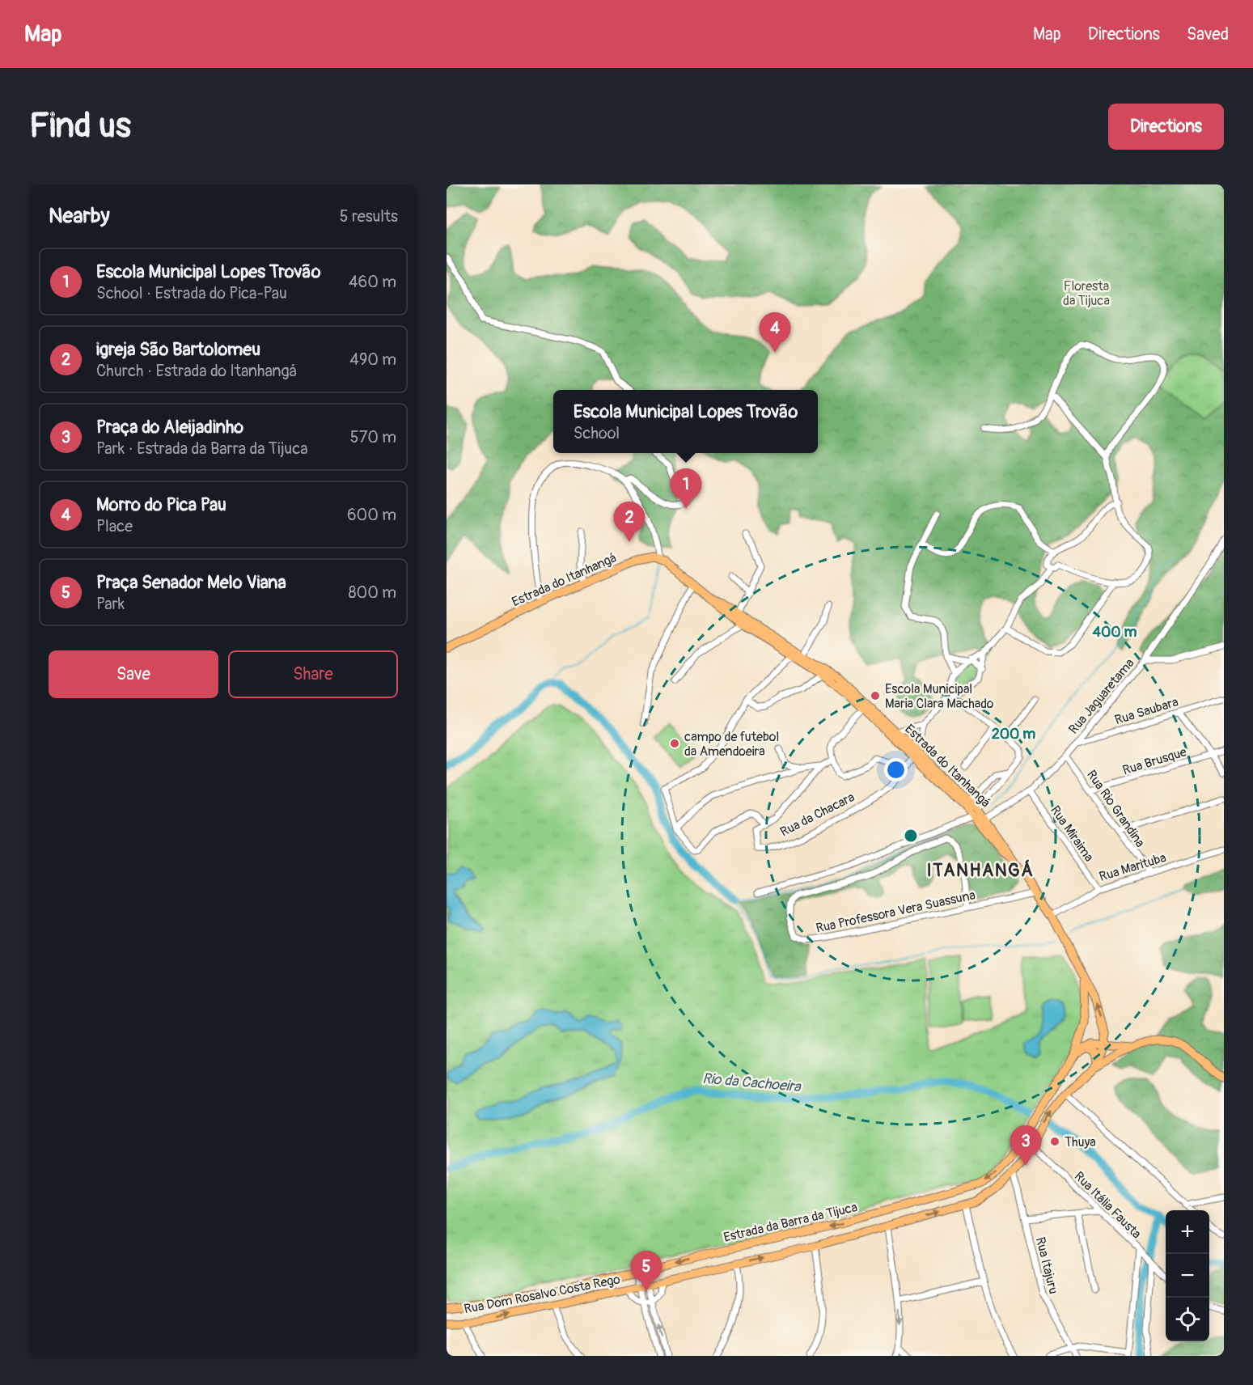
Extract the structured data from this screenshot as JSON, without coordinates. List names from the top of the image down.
{
  "streets": {
    "main road": ["Estrada do Itanhangá", "Estrada da Barra da Tijuca", "Rua Dom Rosalvo Costa Rego"],
    "street": [
      "Rua Jaguaretama",
      "Rua Saubara",
      "Rua Brusque",
      "Rua Rio Grandina",
      "Rua da Chacara",
      "Rua Miraima",
      "Rua Marituba",
      "Rua Professora Vera Suassuna",
      "Rua Itália Fausta",
      "Rua Itajuru"
    ]
  },
  "crossings": [
    ["Estrada do Itanhangá", "Rua Jaguaretama"],
    ["Estrada do Itanhangá", "Rua da Chacara"],
    ["Estrada do Itanhangá", "Rua Marituba"],
    ["Estrada do Itanhangá", "Rua Professora Vera Suassuna"],
    ["Estrada do Itanhangá", "Estrada da Barra da Tijuca"],
    ["Rua Jaguaretama", "Rua Saubara"],
    ["Rua Jaguaretama", "Rua Rio Grandina"],
    ["Rua Jaguaretama", "Rua Miraima"],
    ["Rua Brusque", "Rua Rio Grandina"],
    ["Rua Rio Grandina", "Rua Marituba"],
    ["Rua Miraima", "Rua Marituba"]
  ],
  "one_way": ["Rua Dom Rosalvo Costa Rego"],
  "districts": ["ITANHANGÁ"],
  "water": ["Rio da Cachoeira"],
  "parks": ["Floresta da Tijuca"],
  "places": ["Escola Municipal Maria Clara Machado", "campo de futebol da Amendoeira", "Thuya"],
  "page": {
    "header": "Map",
    "nav": ["Map", "Directions", "Saved"],
    "buttons": [
      "Directions",
      ["Save", "Share"]
    ],
    "title": "Find us",
    "heading": ["Nearby", "5 results"],
    "list": [
      {
        "mark": "1",
        "name": "Escola Municipal Lopes Trovão",
        "note": "School · Estrada do Pica-Pau",
        "value": "460 m"
      },
      {
        "mark": "2",
        "name": "igreja São Bartolomeu",
        "note": "Church · Estrada do Itanhangá",
        "value": "490 m"
      },
      {
        "mark": "3",
        "name": "Praça do Aleijadinho",
        "note": "Park · Estrada da Barra da Tijuca",
        "value": "570 m"
      },
      {
        "mark": "4",
        "name": "Morro do Pica Pau",
        "note": "Place",
        "value": "600 m"
      },
      {
        "mark": "5",
        "name": "Praça Senador Melo Viana",
        "note": "Park",
        "value": "800 m"
      }
    ],
    "pins": [
      "4",
      "1",
      "2",
      "3",
      "5"
    ],
    "popup": ["Escola Municipal Lopes Trovão", "School"],
    "map_buttons": ["+", "−"]
  },
  "rings": ["400 m", "200 m"]
}
